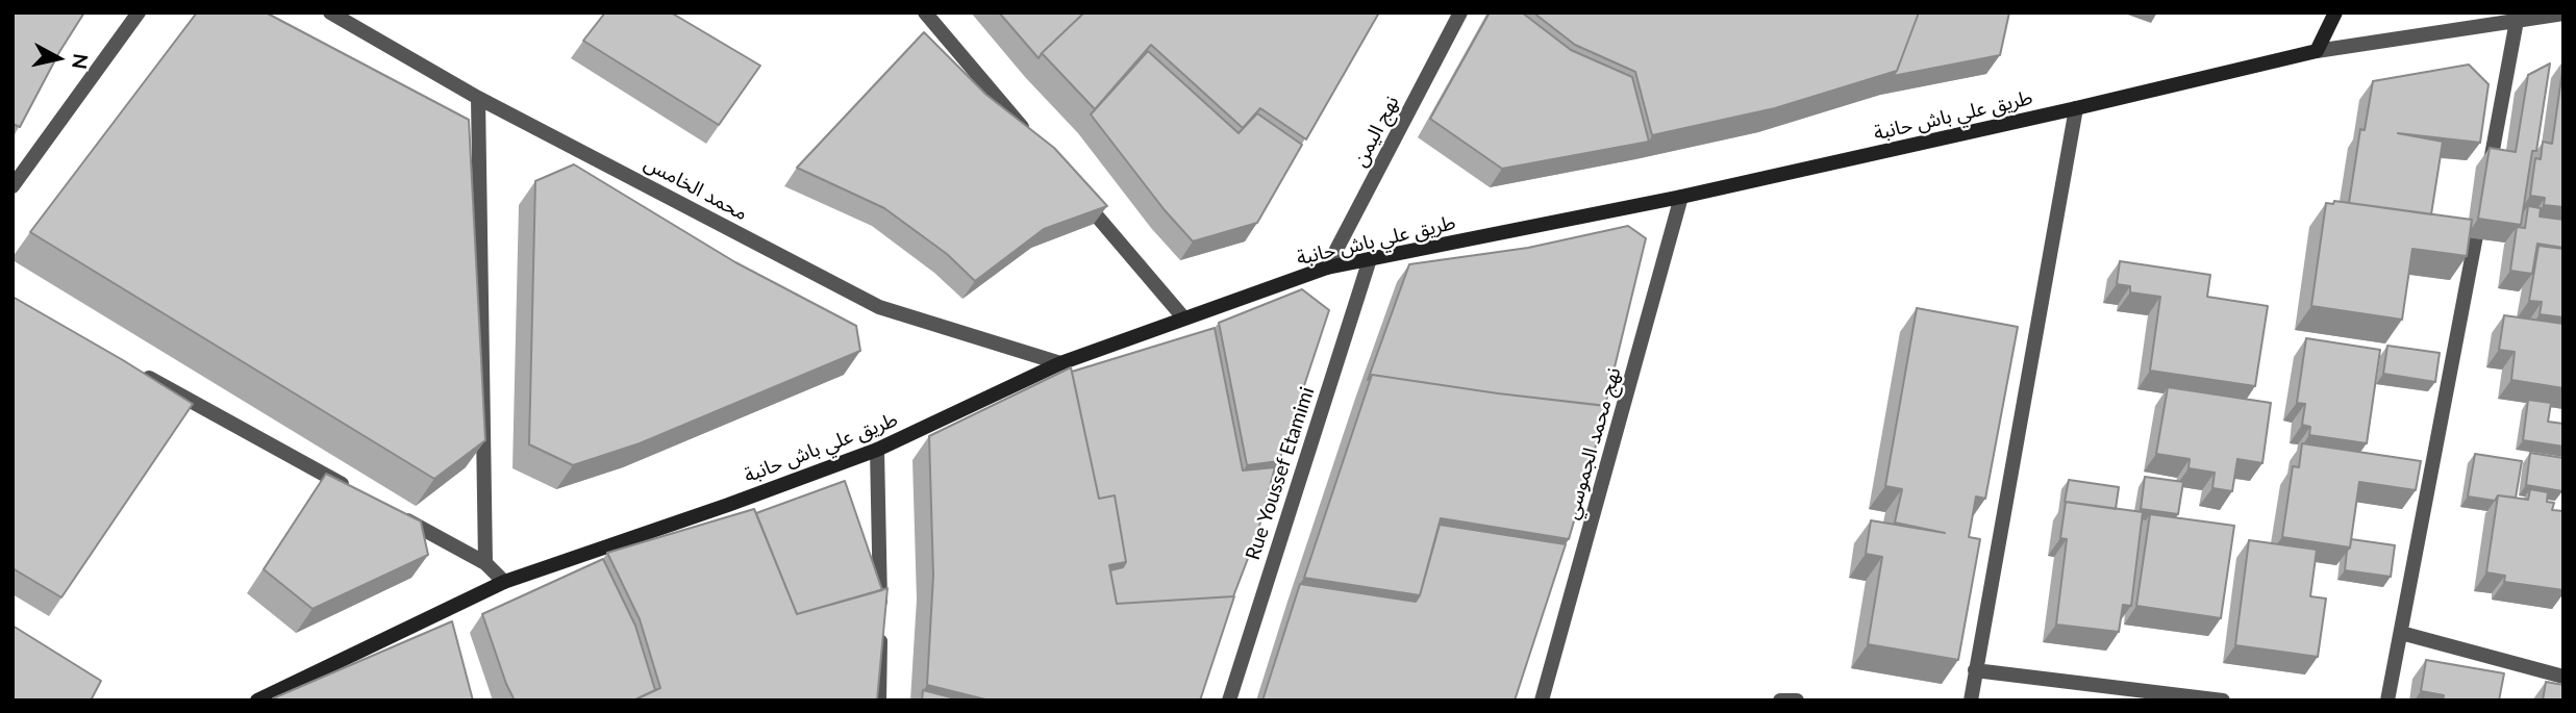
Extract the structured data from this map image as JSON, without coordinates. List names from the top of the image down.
{
  "streets": {
    "street": [
      "طريق علي باش حانبة",
      "نهج اليمن",
      "محمد الخامس",
      "نهج محمد الجموسي",
      "Rue Youssef Etamimi"
    ]
  },
  "crossings": [
    ["طريق علي باش حانبة", "نهج اليمن"],
    ["طريق علي باش حانبة", "محمد الخامس"],
    ["طريق علي باش حانبة", "نهج محمد الجموسي"],
    ["طريق علي باش حانبة", "Rue Youssef Etamimi"]
  ],
  "north": "right"
}
